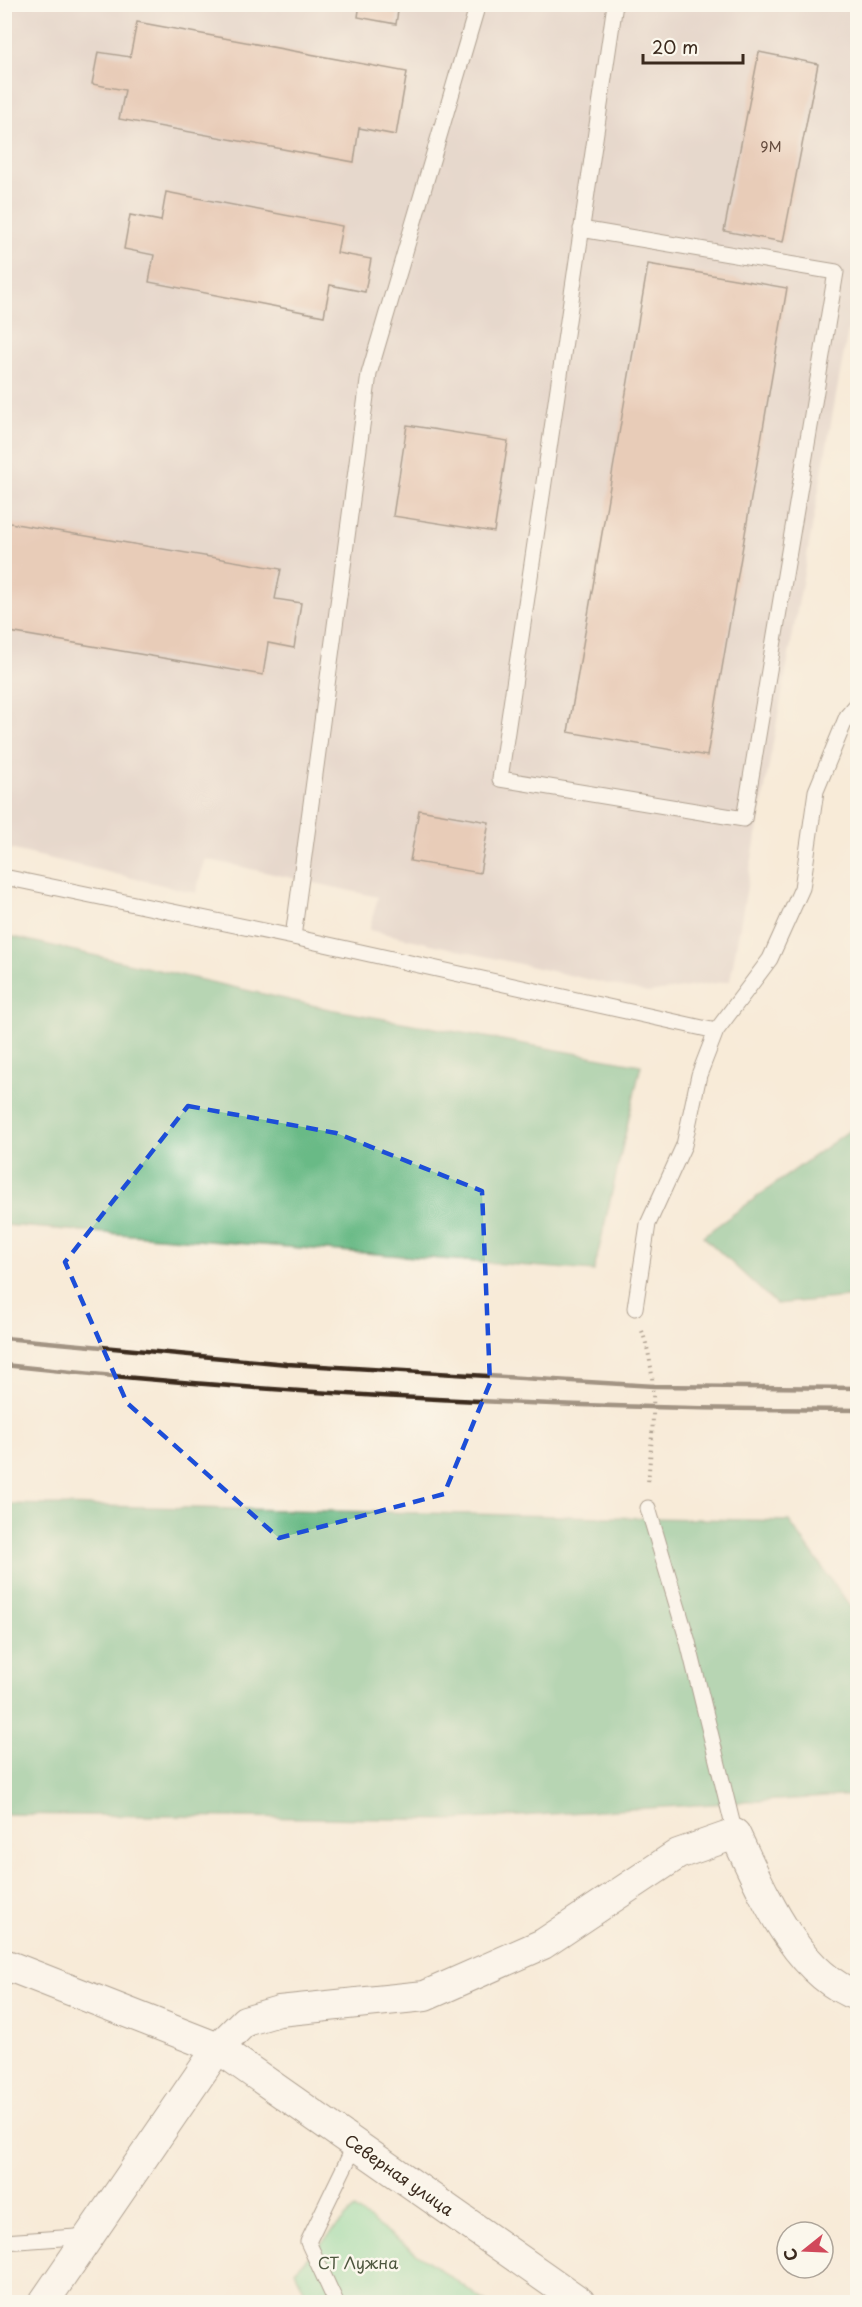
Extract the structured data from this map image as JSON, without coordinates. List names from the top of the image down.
{
  "streets": {
    "street": ["Северная улица"]
  },
  "parks": ["СТ Лужна"],
  "house_numbers": ["9М"],
  "scale_bar": "20 m",
  "north": "left"
}
